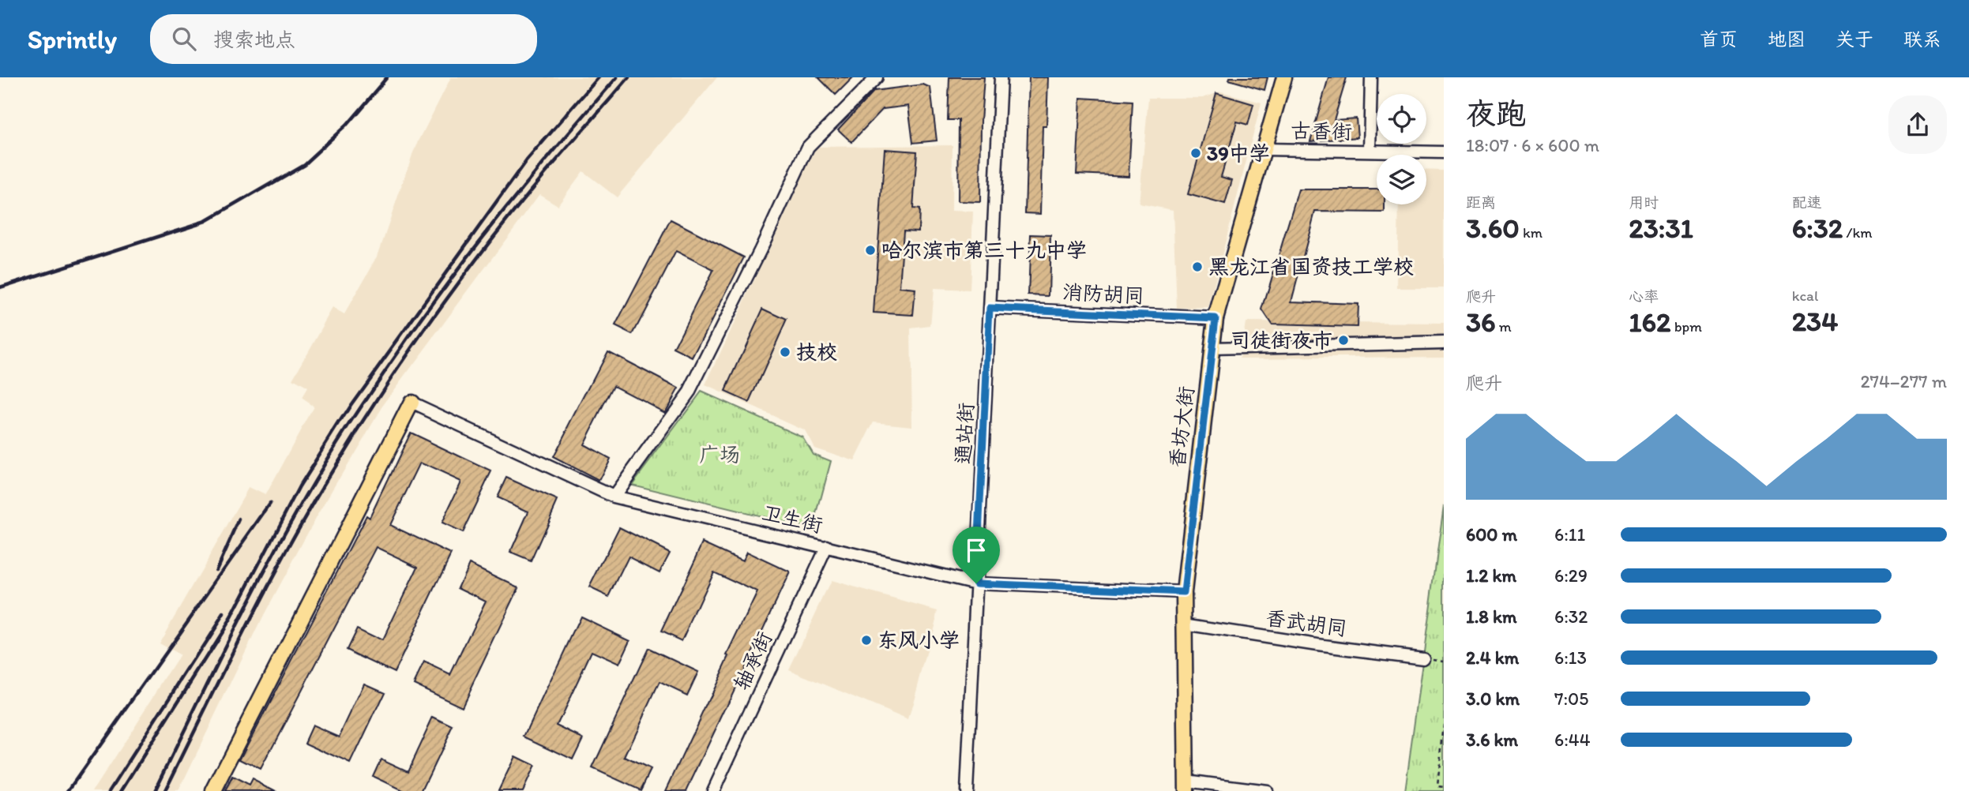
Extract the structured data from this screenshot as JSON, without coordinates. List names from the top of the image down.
{
  "streets": {
    "main road": ["香坊大街"],
    "street": [
      "古香街",
      "消防胡同",
      "通站街",
      "卫生街",
      "香武胡同",
      "轴承街"
    ]
  },
  "crossings": [
    ["古香街", "香坊大街"],
    ["消防胡同", "香坊大街"],
    ["消防胡同", "通站街"],
    ["香坊大街", "卫生街"],
    ["香坊大街", "香武胡同"],
    ["通站街", "卫生街"],
    ["卫生街", "轴承街"]
  ],
  "parks": ["广场"],
  "places": [
    "39中学",
    "哈尔滨市第三十九中学",
    "黑龙江省国资技工学校",
    "司徒街夜市",
    "技校",
    "东风小学"
  ],
  "page": {
    "header": "Sprintly",
    "search": "搜索地点",
    "nav": [
      "首页",
      "地图",
      "关于",
      "联系"
    ],
    "heading": ["夜跑", "18:07 · 6 × 600 m"],
    "stats": [
      ["距离", "3.60 km"],
      ["用时", "23:31"],
      ["配速", "6:32 /km"],
      ["爬升", "36 m"],
      ["心率", "162 bpm"],
      ["kcal", "234"]
    ],
    "chart": ["爬升", "274–277 m"],
    "list": [
      {
        "name": "600 m",
        "note": "6:11"
      },
      {
        "name": "1.2 km",
        "note": "6:29"
      },
      {
        "name": "1.8 km",
        "note": "6:32"
      },
      {
        "name": "2.4 km",
        "note": "6:13"
      },
      {
        "name": "3.0 km",
        "note": "7:05"
      },
      {
        "name": "3.6 km",
        "note": "6:44"
      }
    ]
  }
}
